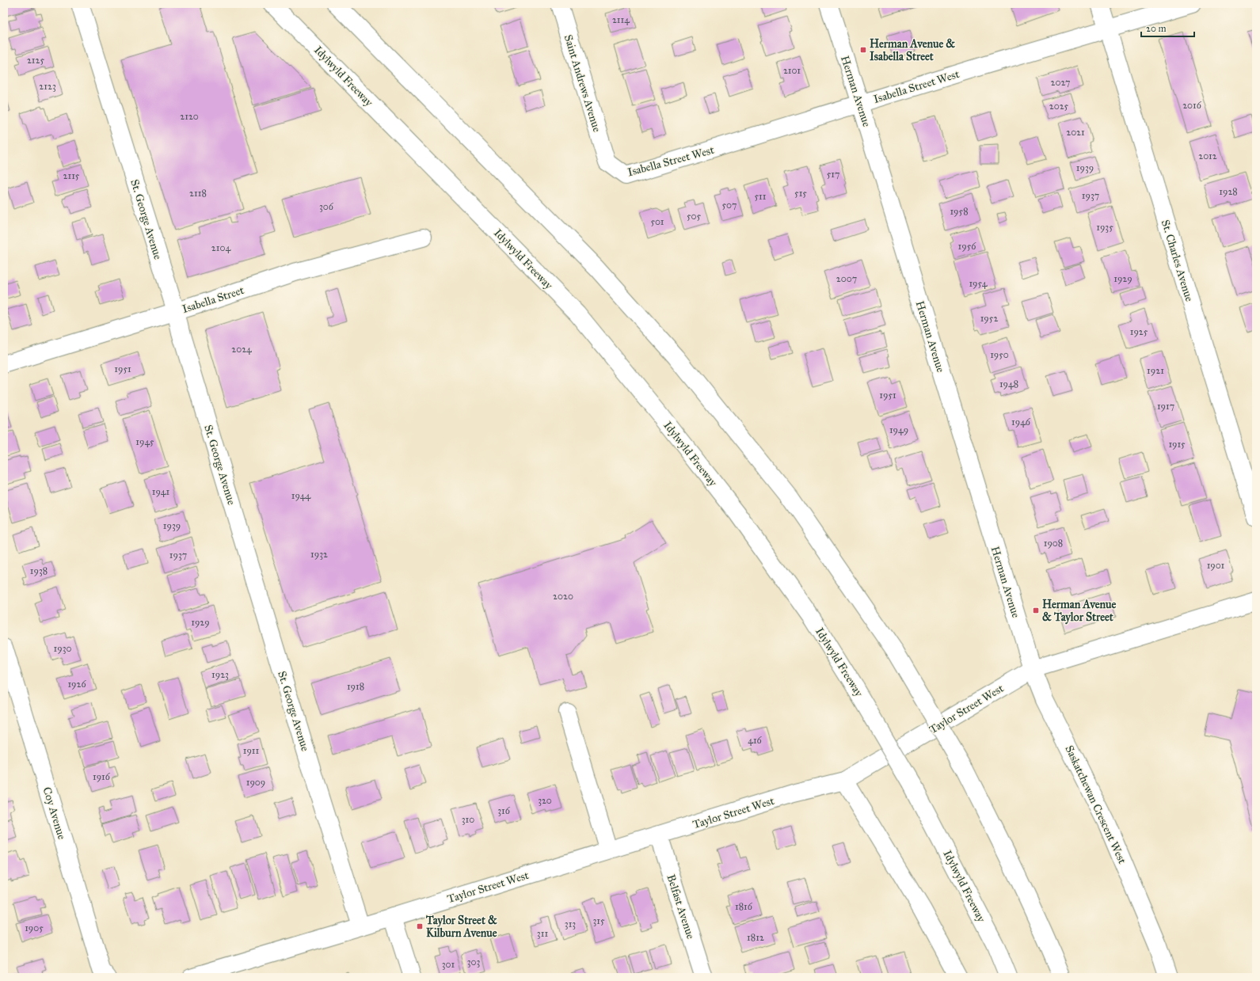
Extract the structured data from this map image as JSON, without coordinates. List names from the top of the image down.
{
  "streets": {
    "main road": [
      "Idylwyld Freeway",
      "Saint Andrews Avenue",
      "Isabella Street West",
      "Herman Avenue",
      "St. George Avenue",
      "St. Charles Avenue",
      "Isabella Street",
      "Taylor Street West",
      "Saskatchewan Crescent West",
      "Coy Avenue",
      "Belfast Avenue"
    ]
  },
  "crossings": [
    ["Saint Andrews Avenue", "Isabella Street West"],
    ["Isabella Street West", "Herman Avenue"],
    ["Isabella Street West", "St. Charles Avenue"],
    ["Herman Avenue", "Taylor Street West"],
    ["Herman Avenue", "Saskatchewan Crescent West"],
    ["St. George Avenue", "Isabella Street"],
    ["St. George Avenue", "Taylor Street West"],
    ["Taylor Street West", "Saskatchewan Crescent West"],
    ["Taylor Street West", "Belfast Avenue"]
  ],
  "places": {
    "transit": ["Herman Avenue & Isabella Street", "Herman Avenue & Taylor Street", "Taylor Street & Kilburn Avenue"]
  },
  "house_numbers": [
    "2114",
    "2125",
    "2101",
    "2027",
    "2123",
    "2016",
    "2025",
    "2120",
    "2021",
    "2012",
    "1939",
    "517",
    "2115",
    "1928",
    "2118",
    "515",
    "1937",
    "511",
    "507",
    "306",
    "1958",
    "505",
    "501",
    "1935",
    "1956",
    "2104",
    "2007",
    "1929",
    "1954",
    "1952",
    "1925",
    "2024",
    "1950",
    "1951",
    "1921",
    "1948",
    "1951",
    "1917",
    "1946",
    "1949",
    "1945",
    "1915",
    "1941",
    "1944",
    "1939",
    "1908",
    "1932",
    "1937",
    "1901",
    "1938",
    "2020",
    "1929",
    "1930",
    "1923",
    "1926",
    "1918",
    "416",
    "1911",
    "1916",
    "1909",
    "320",
    "316",
    "310",
    "1816",
    "315",
    "313",
    "1905",
    "311",
    "1812",
    "303",
    "301"
  ],
  "scale_bar": "20 m"
}
